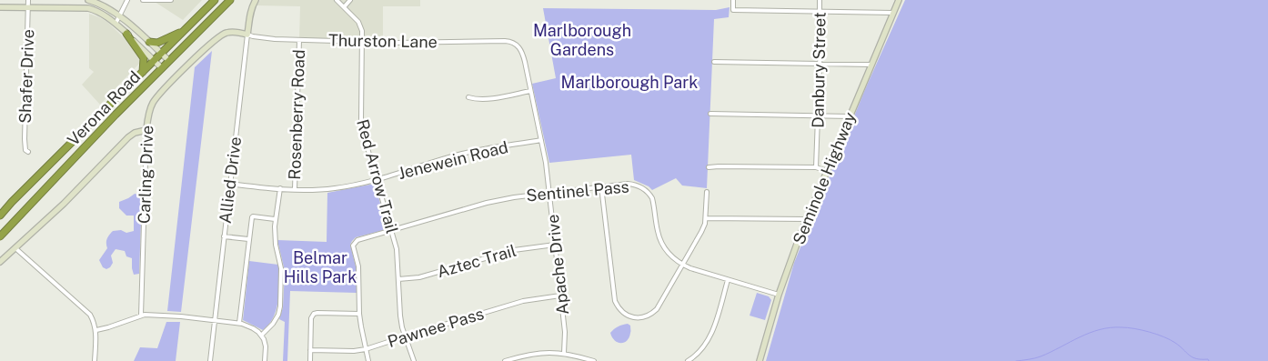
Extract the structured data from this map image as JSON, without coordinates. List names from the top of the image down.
{
  "streets": {
    "highway": ["Verona Road"],
    "street": [
      "Thurston Lane",
      "Danbury Street",
      "Shafer Drive",
      "Rosenberry Road",
      "Jenewein Road",
      "Carling Drive",
      "Red Arrow Trail",
      "Seminole Highway",
      "Allied Drive",
      "Sentinel Pass",
      "Aztec Trail",
      "Apache Drive",
      "Pawnee Pass"
    ]
  },
  "crossings": [
    ["Thurston Lane", "Rosenberry Road"],
    ["Thurston Lane", "Carling Drive"],
    ["Thurston Lane", "Red Arrow Trail"],
    ["Thurston Lane", "Allied Drive"],
    ["Thurston Lane", "Apache Drive"],
    ["Rosenberry Road", "Jenewein Road"],
    ["Jenewein Road", "Red Arrow Trail"],
    ["Jenewein Road", "Allied Drive"],
    ["Jenewein Road", "Apache Drive"],
    ["Carling Drive", "Allied Drive"],
    ["Red Arrow Trail", "Sentinel Pass"],
    ["Red Arrow Trail", "Aztec Trail"],
    ["Red Arrow Trail", "Pawnee Pass"],
    ["Seminole Highway", "Sentinel Pass"],
    ["Sentinel Pass", "Apache Drive"],
    ["Aztec Trail", "Apache Drive"],
    ["Apache Drive", "Pawnee Pass"]
  ],
  "parks": ["Marlborough Gardens", "Marlborough Park", "Belmar Hills Park"]
}
